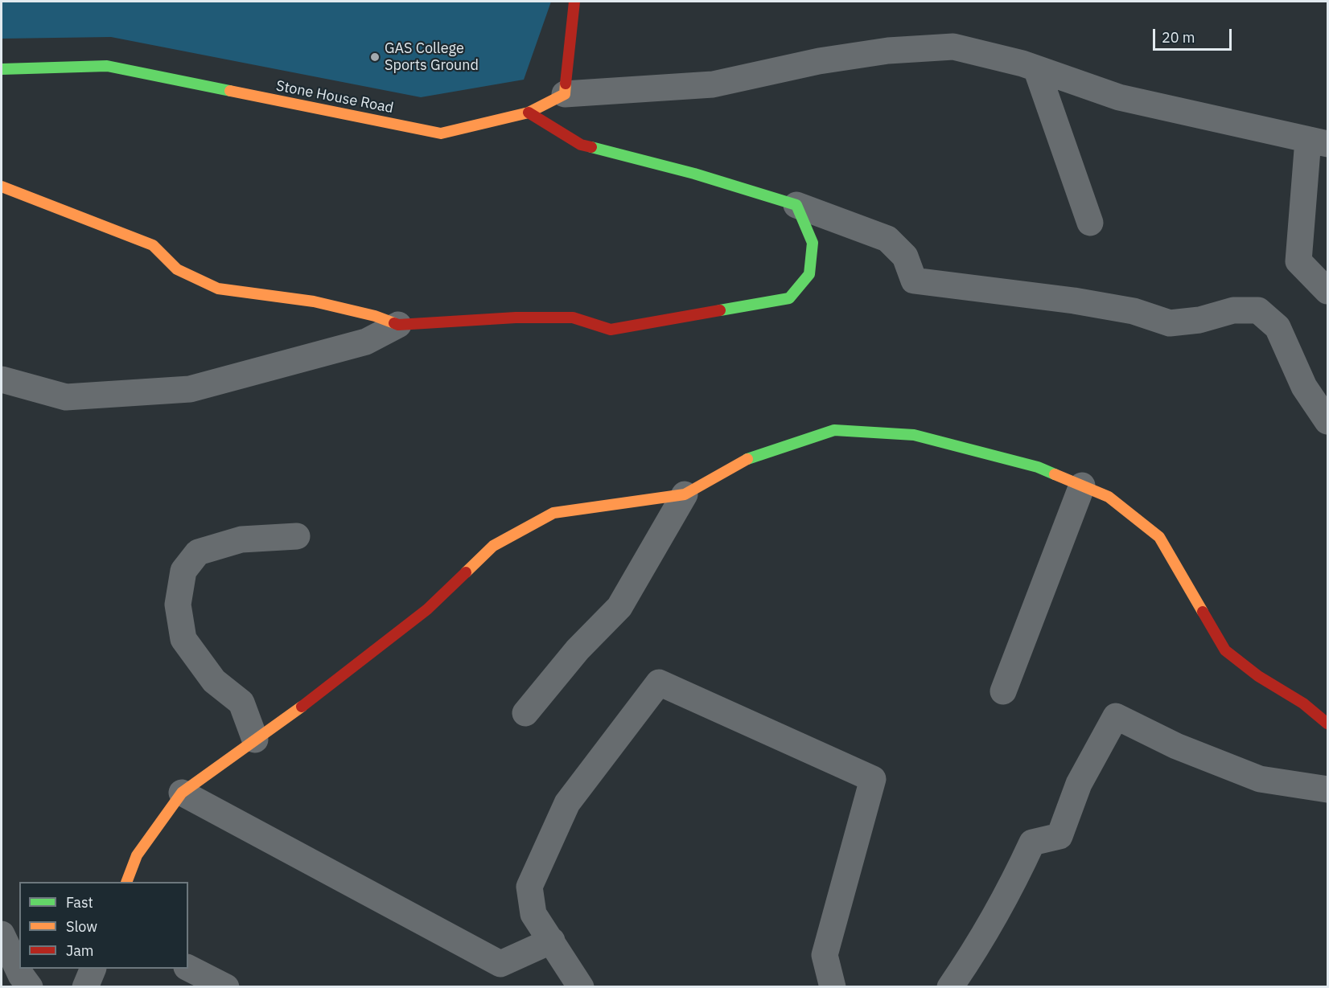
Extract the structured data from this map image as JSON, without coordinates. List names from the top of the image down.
{
  "streets": {
    "street": ["Stone House Road"]
  },
  "places": ["GAS College Sports Ground"],
  "legend": ["Fast", "Slow", "Jam"],
  "scale_bar": "20 m"
}
